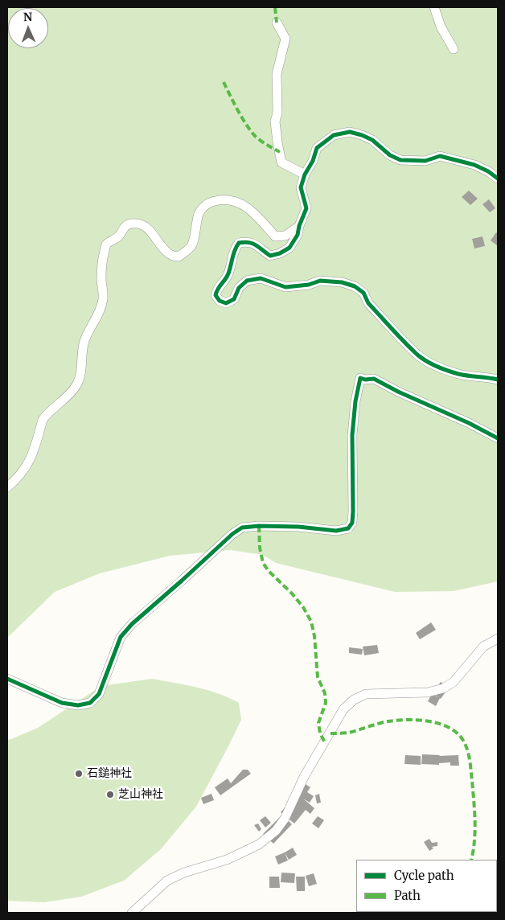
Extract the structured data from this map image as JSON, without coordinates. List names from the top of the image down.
{
  "places": ["石鎚神社", "芝山神社"],
  "legend": ["Cycle path", "Path"],
  "north": "top"
}
